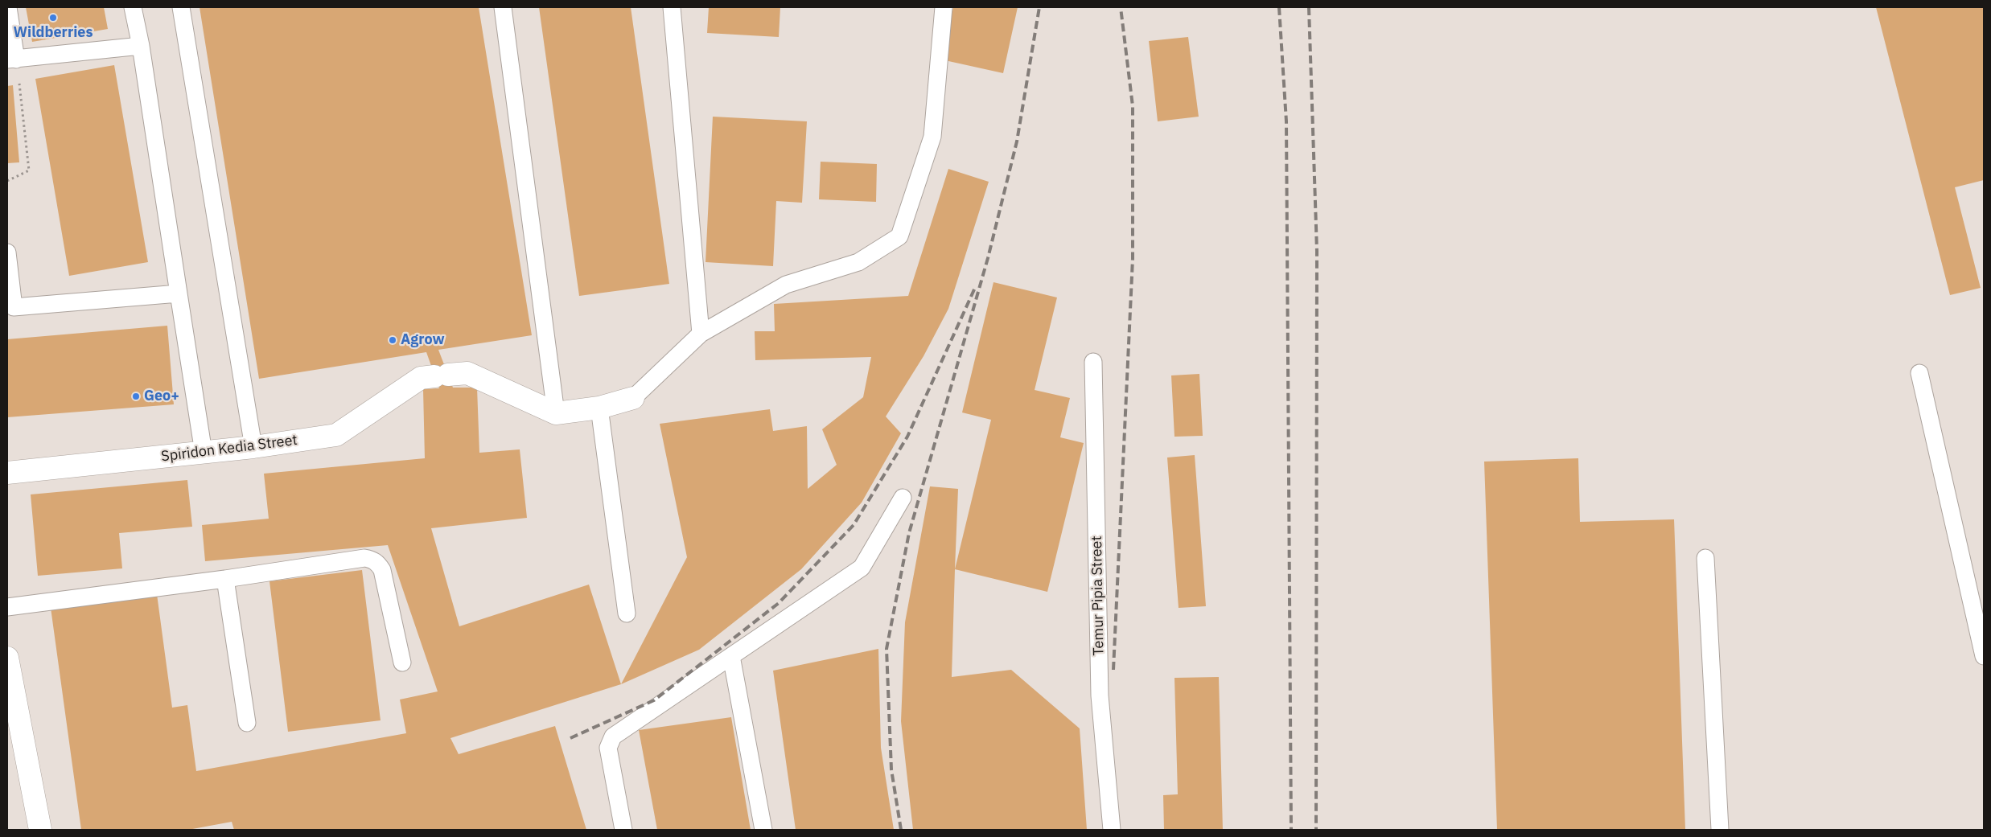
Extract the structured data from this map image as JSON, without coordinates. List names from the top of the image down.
{
  "streets": {
    "street": ["Spiridon Kedia Street"],
    "lane": ["Temur Pipia Street"]
  },
  "places": ["Wildberries", "Agrow", "Geo+"]
}
